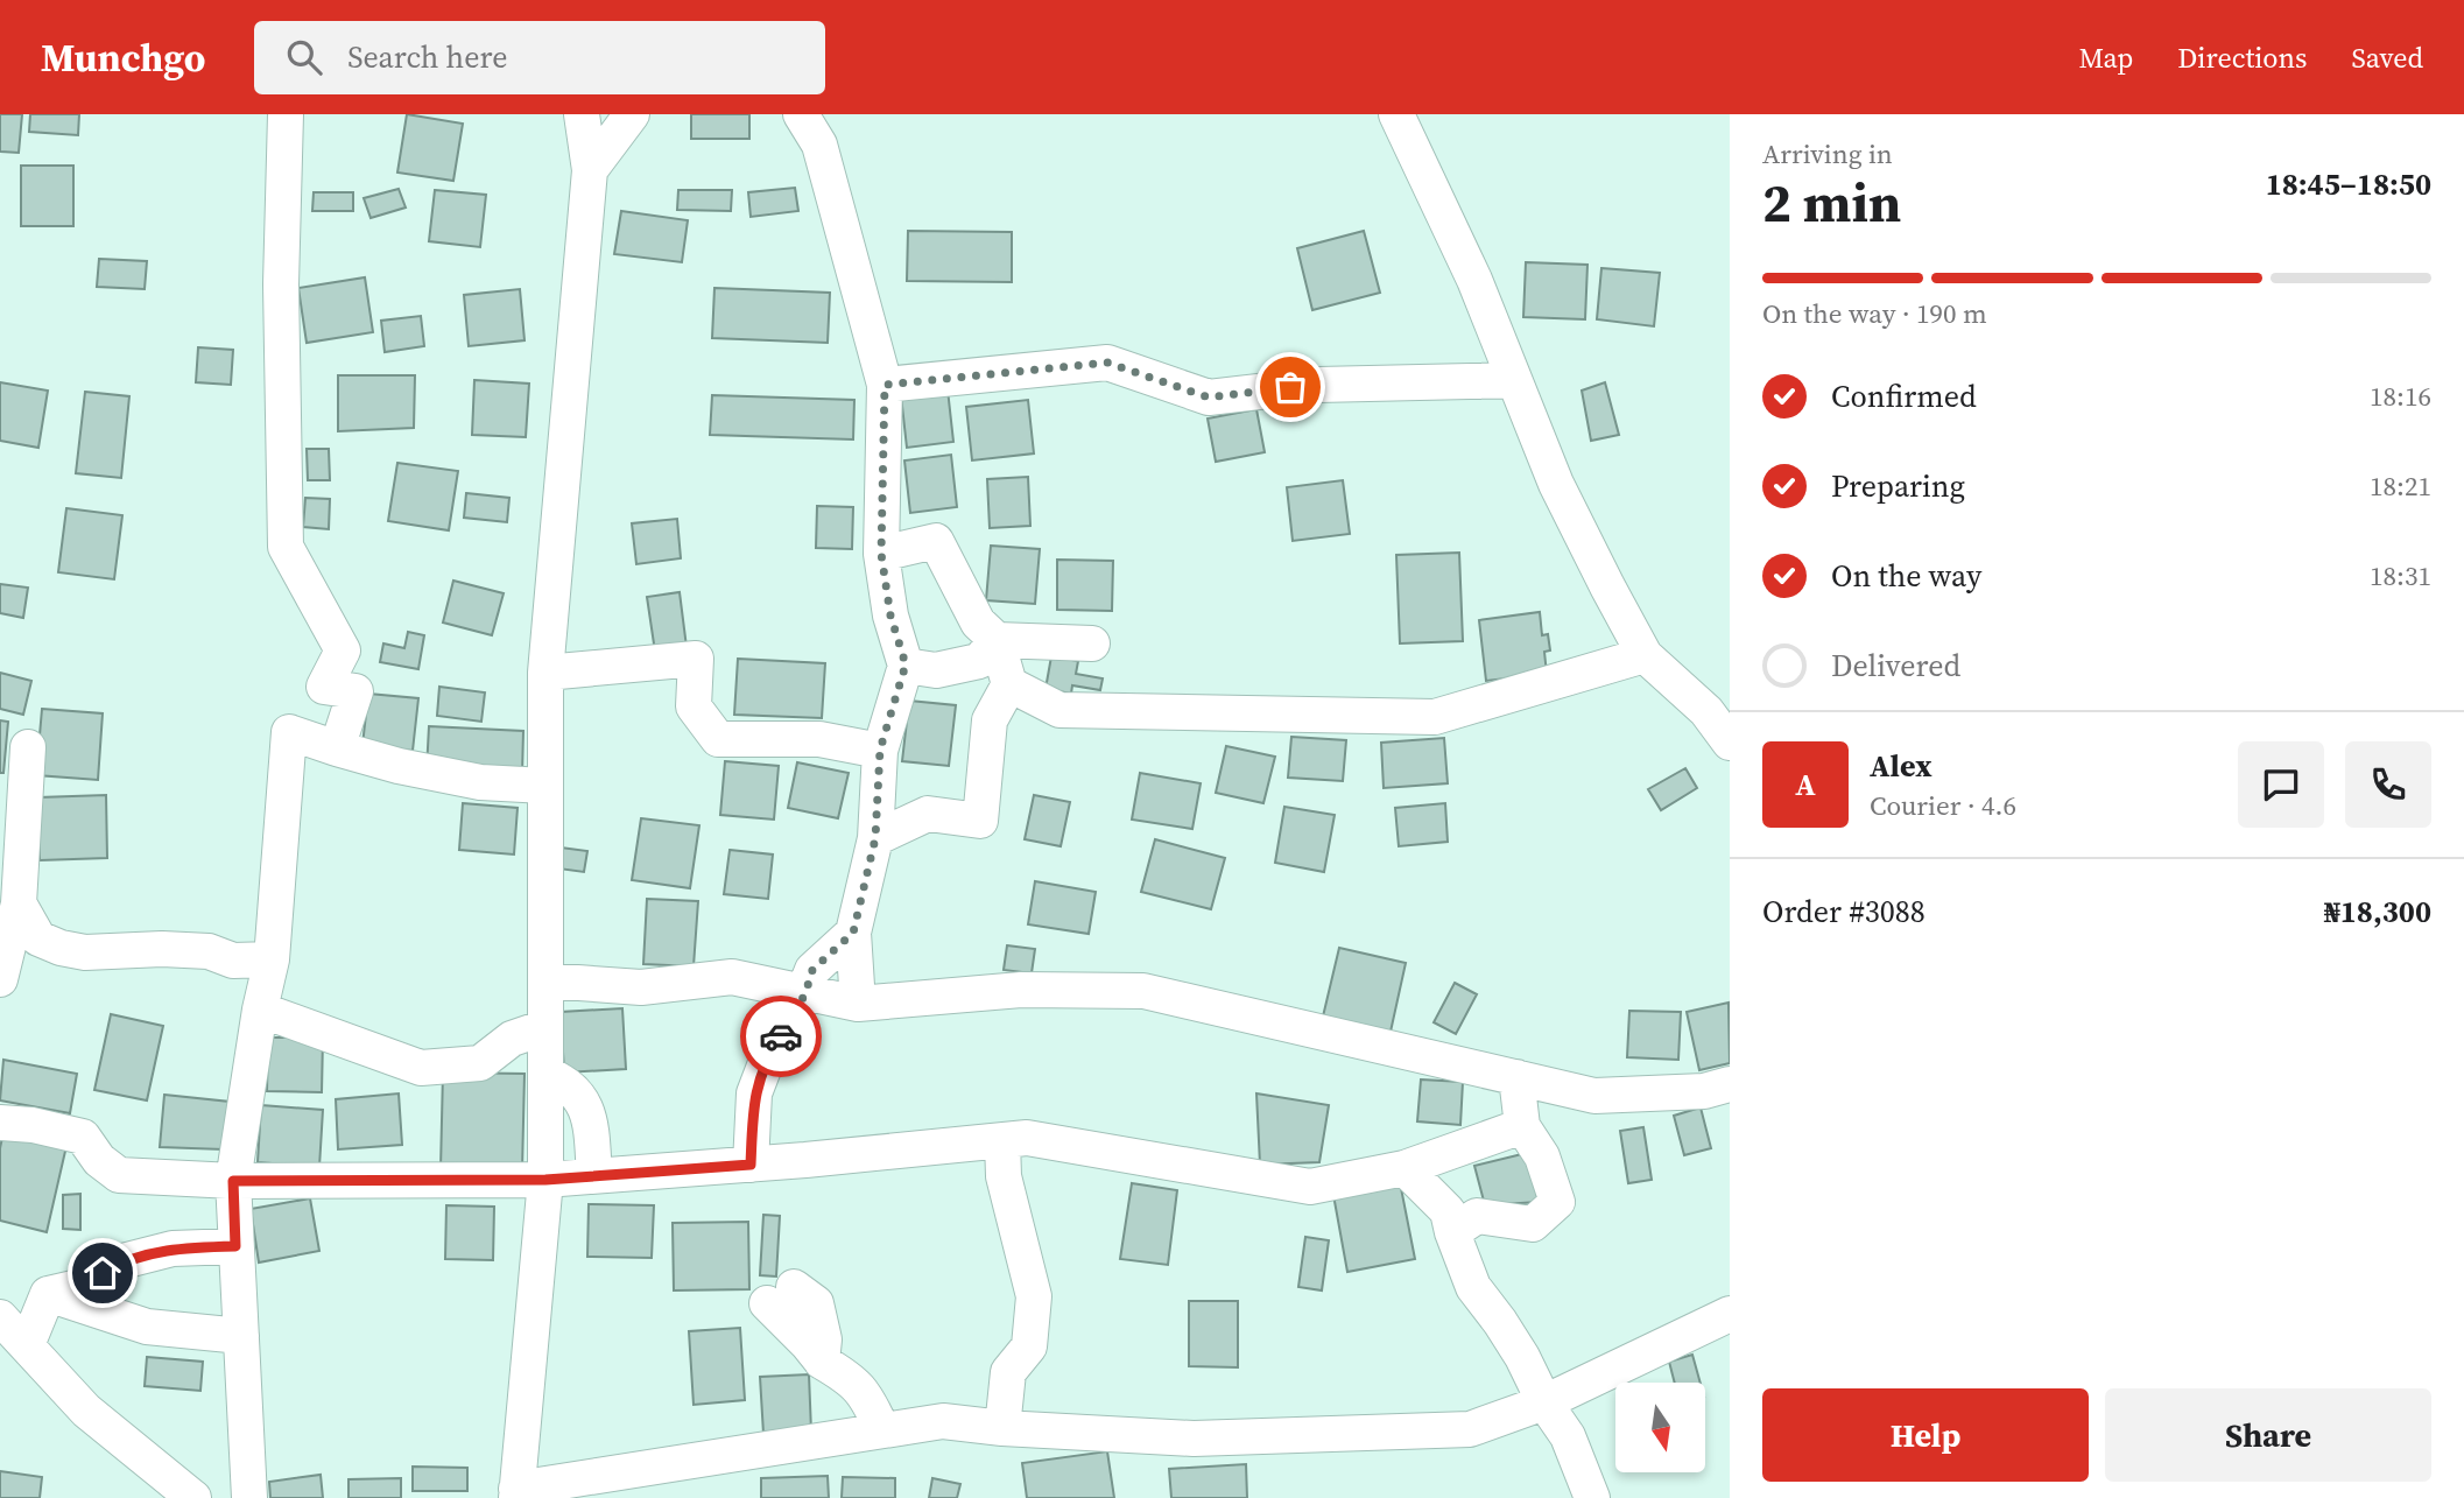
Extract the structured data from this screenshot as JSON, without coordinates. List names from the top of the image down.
{
  "north": "bottom",
  "page": {
    "header": "Munchgo",
    "search": "Search here",
    "nav": ["Map", "Directions", "Saved"],
    "heading": ["2 min", "Arriving in", "18:45–18:50"],
    "panel": [
      "Alex",
      "Courier · 4.6",
      "Order #3088",
      "₦18,300"
    ],
    "bar": "On the way · 190 m",
    "list": [
      ["Confirmed", "18:16"],
      ["Preparing", "18:21"],
      ["On the way", "18:31"],
      "Delivered"
    ],
    "round": "A",
    "buttons": ["Help", "Share"]
  }
}
